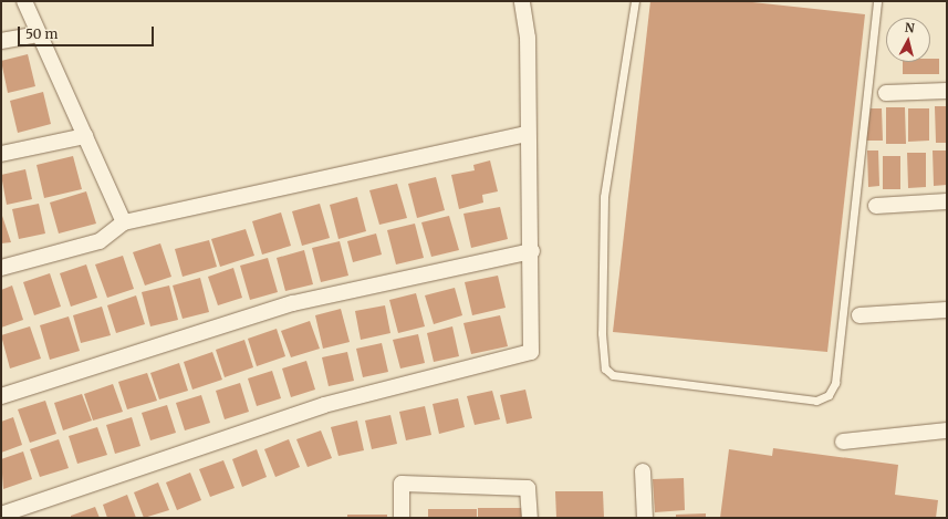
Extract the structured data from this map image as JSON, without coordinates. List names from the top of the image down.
{
  "scale_bar": "50 m",
  "north": "top"
}
